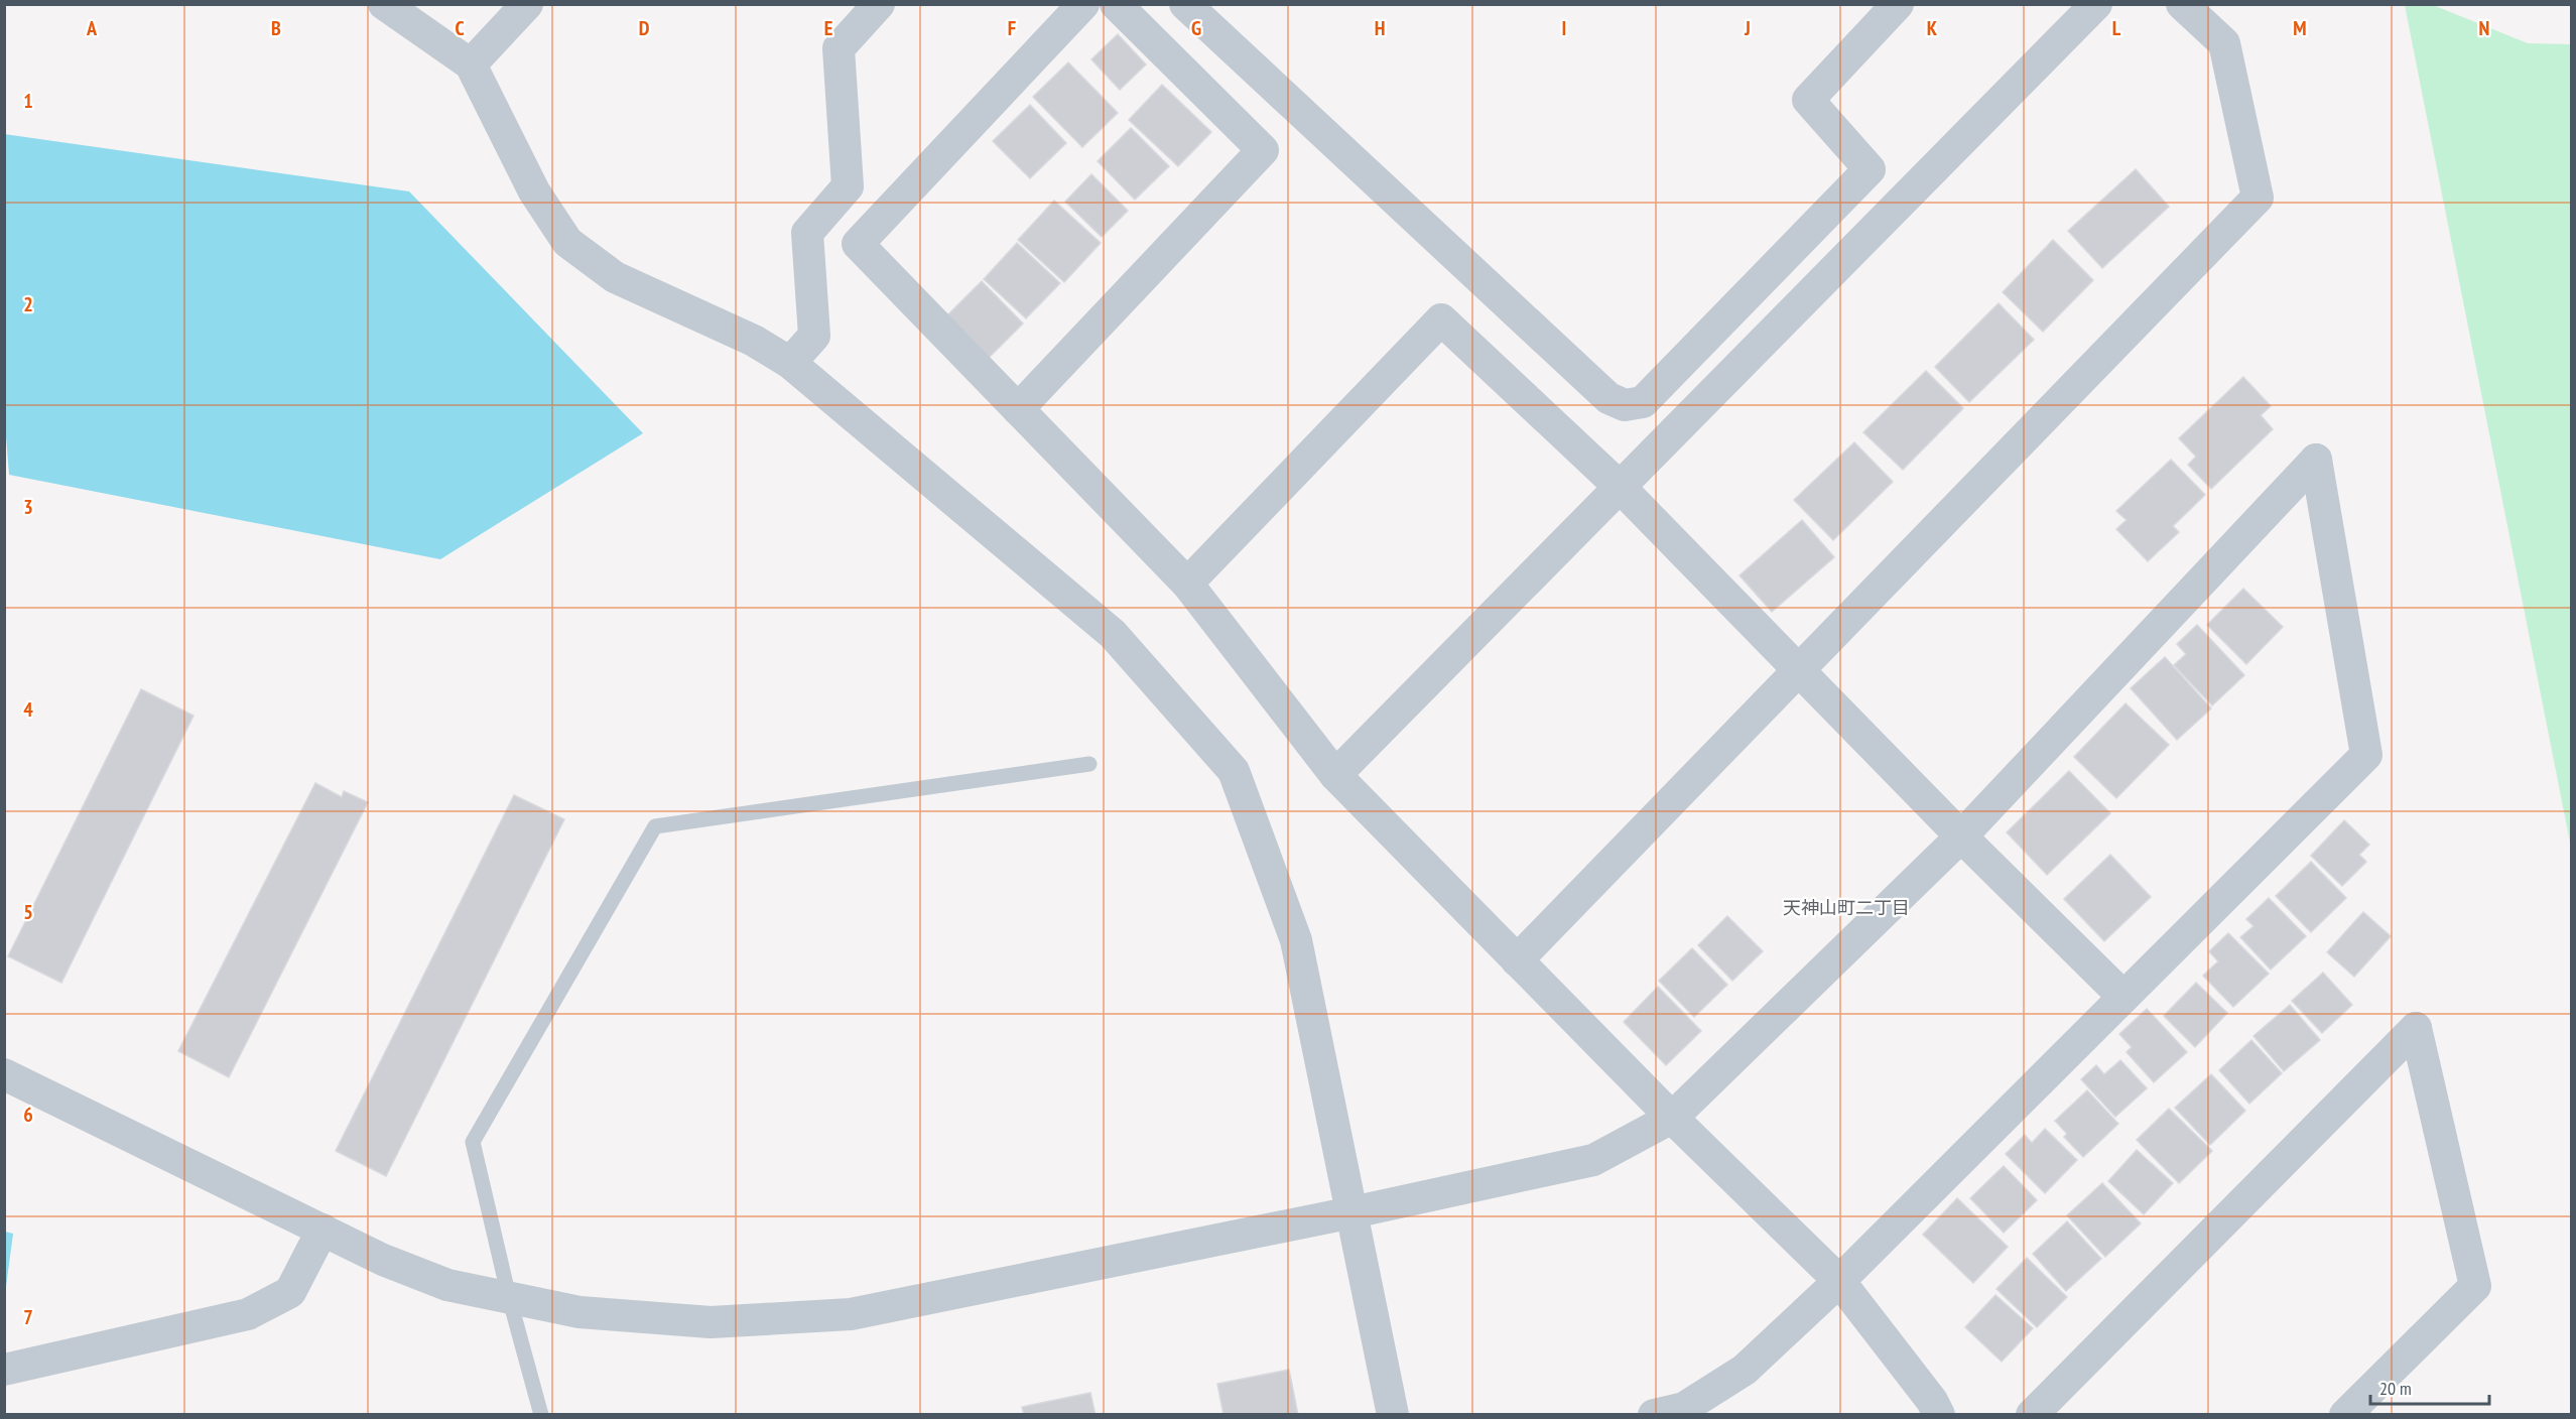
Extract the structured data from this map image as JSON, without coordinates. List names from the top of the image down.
{
  "districts": ["天神山町二丁目"],
  "scale_bar": "20 m",
  "grid": {
    "columns": [
      "A",
      "B",
      "C",
      "D",
      "E",
      "F",
      "G",
      "H",
      "I",
      "J",
      "K",
      "L",
      "M",
      "N"
    ],
    "rows": [
      "1",
      "2",
      "3",
      "4",
      "5",
      "6",
      "7"
    ]
  }
}
